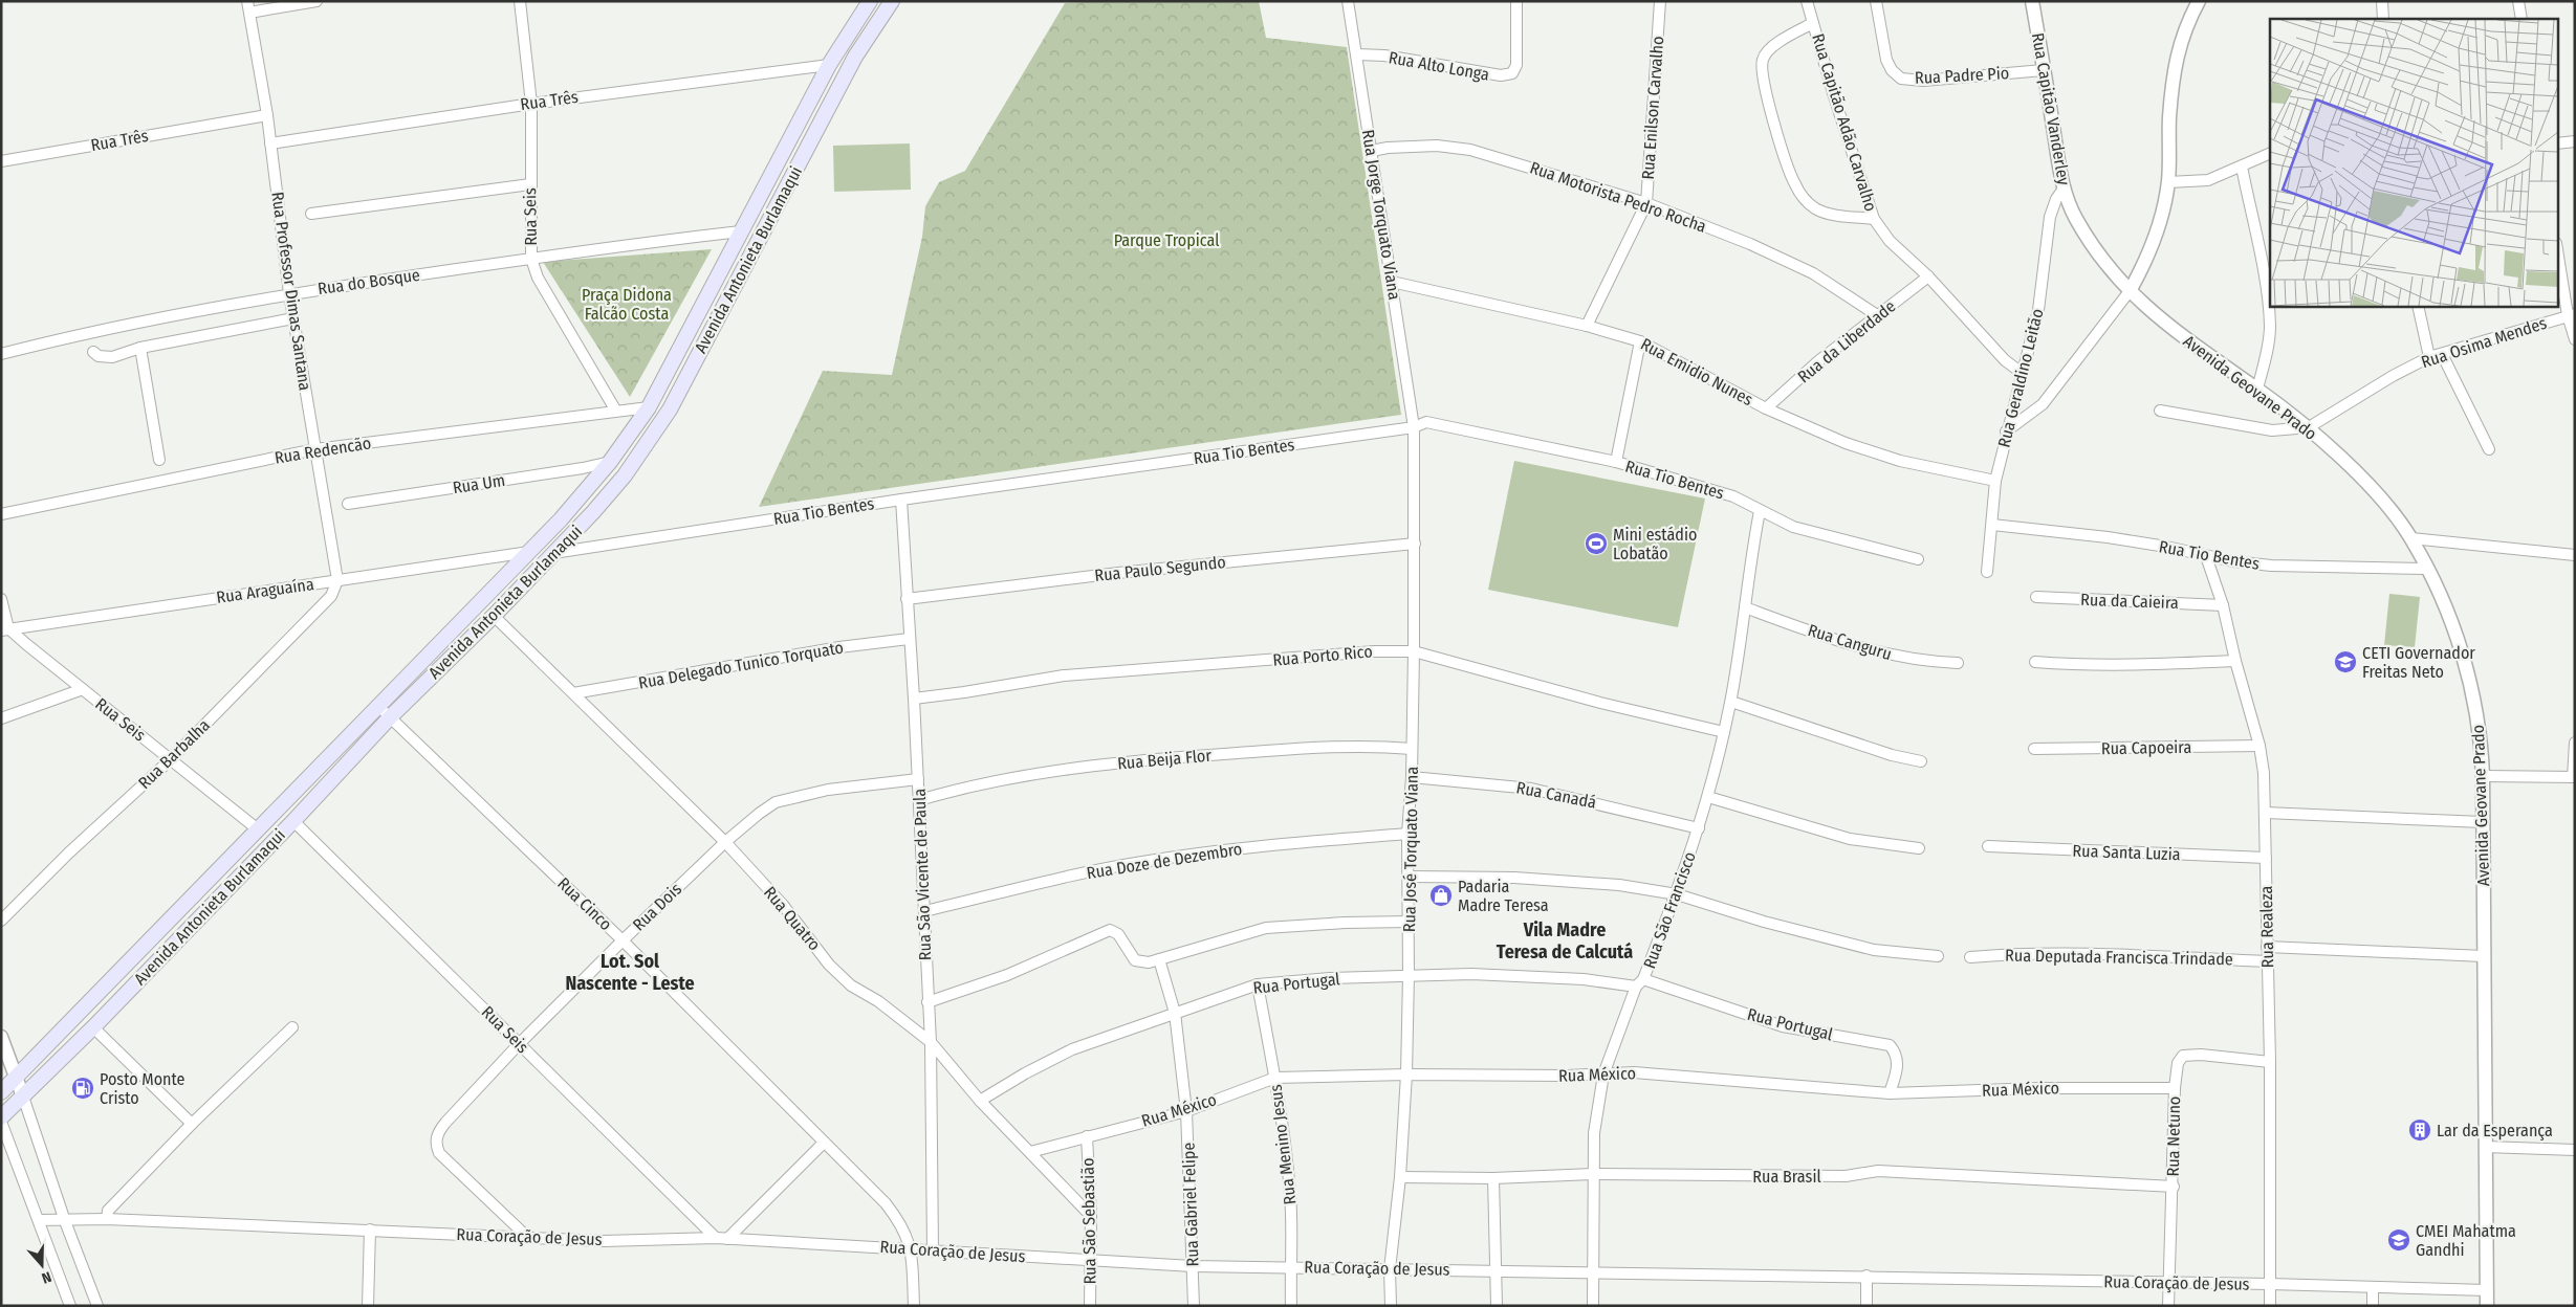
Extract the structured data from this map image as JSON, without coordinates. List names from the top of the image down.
{
  "streets": {
    "main road": ["Avenida Antonieta Burlamaqui"],
    "street": [
      "Rua Alto Longa",
      "Rua Padre Pio",
      "Rua Três",
      "Rua Enilson Carvalho",
      "Rua Capitão Vanderley",
      "Rua Capitão Adão Carvalho",
      "Rua Motorista Pedro Rocha",
      "Rua Jorge Torquato Viana",
      "Rua Seis",
      "Rua do Bosque",
      "Rua Professor Dimas Santana",
      "Rua da Liberdade",
      "Rua Osima Mendes",
      "Rua Emidio Nunes",
      "Rua Geraldino Leitão",
      "Avenida Geovane Prado",
      "Rua Redencão",
      "Rua Tio Bentes",
      "Rua Um",
      "Rua Paulo Segundo",
      "Rua Araguaína",
      "Rua da Caieira",
      "Rua Canguru",
      "Rua Porto Rico",
      "Rua Delegado Tunico Torquato",
      "Rua Capoeira",
      "Rua Barbalha",
      "Rua Beija Flor",
      "Rua Canadá",
      "Rua José Torquato Viana",
      "Rua Santa Luzia",
      "Rua Doze de Dezembro",
      "Rua São Vicente de Paula",
      "Rua Cinco",
      "Rua Dois",
      "Rua São Francisco",
      "Rua Quatro",
      "Rua Realeza",
      "Rua Deputada Francisca Trindade",
      "Rua Portugal",
      "Rua México",
      "Rua Netuno",
      "Rua Menino Jesus",
      "Rua Brasil",
      "Rua Gabriel Felipe",
      "Rua São Sebastião",
      "Rua Coração de Jesus"
    ]
  },
  "crossings": [
    ["Rua Alto Longa", "Rua Jorge Torquato Viana"],
    ["Rua Padre Pio", "Rua Capitão Vanderley"],
    ["Rua Três", "Rua Seis"],
    ["Rua Três", "Avenida Antonieta Burlamaqui"],
    ["Rua Três", "Rua Professor Dimas Santana"],
    ["Rua Enilson Carvalho", "Rua Motorista Pedro Rocha"],
    ["Rua Enilson Carvalho", "Rua Emidio Nunes"],
    ["Rua Capitão Vanderley", "Rua Geraldino Leitão"],
    ["Rua Capitão Vanderley", "Avenida Geovane Prado"],
    ["Rua Capitão Adão Carvalho", "Rua da Liberdade"],
    ["Rua Capitão Adão Carvalho", "Rua Geraldino Leitão"],
    ["Rua Motorista Pedro Rocha", "Rua Jorge Torquato Viana"],
    ["Rua Motorista Pedro Rocha", "Rua da Liberdade"],
    ["Rua Jorge Torquato Viana", "Rua Emidio Nunes"],
    ["Rua Jorge Torquato Viana", "Rua Tio Bentes"],
    ["Rua Jorge Torquato Viana", "Rua José Torquato Viana"],
    ["Rua Seis", "Avenida Antonieta Burlamaqui"],
    ["Rua Seis", "Rua do Bosque"],
    ["Rua Seis", "Rua Redencão"],
    ["Rua Seis", "Rua Araguaína"],
    ["Rua Seis", "Rua Barbalha"],
    ["Rua Seis", "Rua Dois"],
    ["Rua Seis", "Rua Coração de Jesus"],
    ["Avenida Antonieta Burlamaqui", "Rua do Bosque"],
    ["Avenida Antonieta Burlamaqui", "Rua Redencão"],
    ["Avenida Antonieta Burlamaqui", "Rua Tio Bentes"],
    ["Avenida Antonieta Burlamaqui", "Rua Um"],
    ["Avenida Antonieta Burlamaqui", "Rua Araguaína"],
    ["Avenida Antonieta Burlamaqui", "Rua Cinco"],
    ["Avenida Antonieta Burlamaqui", "Rua Quatro"],
    ["Rua do Bosque", "Rua Professor Dimas Santana"],
    ["Rua Professor Dimas Santana", "Rua Redencão"],
    ["Rua Professor Dimas Santana", "Rua Araguaína"],
    ["Rua Professor Dimas Santana", "Rua Barbalha"],
    ["Rua da Liberdade", "Rua Emidio Nunes"],
    ["Rua Osima Mendes", "Avenida Geovane Prado"],
    ["Rua Emidio Nunes", "Rua Geraldino Leitão"],
    ["Rua Geraldino Leitão", "Rua Tio Bentes"],
    ["Avenida Geovane Prado", "Rua Tio Bentes"],
    ["Avenida Geovane Prado", "Rua Coração de Jesus"],
    ["Rua Tio Bentes", "Rua José Torquato Viana"],
    ["Rua Tio Bentes", "Rua São Vicente de Paula"],
    ["Rua Tio Bentes", "Rua São Francisco"],
    ["Rua Tio Bentes", "Rua Realeza"],
    ["Rua Paulo Segundo", "Rua José Torquato Viana"],
    ["Rua Paulo Segundo", "Rua São Vicente de Paula"],
    ["Rua Araguaína", "Rua Barbalha"],
    ["Rua da Caieira", "Rua Realeza"],
    ["Rua Canguru", "Rua São Francisco"],
    ["Rua Porto Rico", "Rua José Torquato Viana"],
    ["Rua Porto Rico", "Rua São Vicente de Paula"],
    ["Rua Porto Rico", "Rua São Francisco"],
    ["Rua Delegado Tunico Torquato", "Rua São Vicente de Paula"],
    ["Rua Delegado Tunico Torquato", "Rua Quatro"],
    ["Rua Capoeira", "Rua Realeza"],
    ["Rua Beija Flor", "Rua José Torquato Viana"],
    ["Rua Beija Flor", "Rua São Vicente de Paula"],
    ["Rua Canadá", "Rua José Torquato Viana"],
    ["Rua Canadá", "Rua São Francisco"],
    ["Rua José Torquato Viana", "Rua Doze de Dezembro"],
    ["Rua José Torquato Viana", "Rua Portugal"],
    ["Rua José Torquato Viana", "Rua México"],
    ["Rua José Torquato Viana", "Rua Brasil"],
    ["Rua José Torquato Viana", "Rua Coração de Jesus"],
    ["Rua Santa Luzia", "Rua Realeza"],
    ["Rua Doze de Dezembro", "Rua São Vicente de Paula"],
    ["Rua São Vicente de Paula", "Rua Dois"],
    ["Rua São Vicente de Paula", "Rua Quatro"],
    ["Rua São Vicente de Paula", "Rua Coração de Jesus"],
    ["Rua Cinco", "Rua Dois"],
    ["Rua Cinco", "Rua Coração de Jesus"],
    ["Rua Dois", "Rua Quatro"],
    ["Rua Dois", "Rua Coração de Jesus"],
    ["Rua São Francisco", "Rua Portugal"],
    ["Rua São Francisco", "Rua México"],
    ["Rua São Francisco", "Rua Brasil"],
    ["Rua São Francisco", "Rua Coração de Jesus"],
    ["Rua Quatro", "Rua Portugal"],
    ["Rua Quatro", "Rua México"],
    ["Rua Quatro", "Rua São Sebastião"],
    ["Rua Realeza", "Rua Deputada Francisca Trindade"],
    ["Rua Realeza", "Rua Netuno"],
    ["Rua Realeza", "Rua Coração de Jesus"],
    ["Rua Portugal", "Rua México"],
    ["Rua Portugal", "Rua Menino Jesus"],
    ["Rua Portugal", "Rua Gabriel Felipe"],
    ["Rua México", "Rua Netuno"],
    ["Rua México", "Rua Menino Jesus"],
    ["Rua México", "Rua Gabriel Felipe"],
    ["Rua México", "Rua São Sebastião"],
    ["Rua Netuno", "Rua Brasil"],
    ["Rua Netuno", "Rua Coração de Jesus"],
    ["Rua Menino Jesus", "Rua Coração de Jesus"],
    ["Rua Gabriel Felipe", "Rua Coração de Jesus"],
    ["Rua São Sebastião", "Rua Coração de Jesus"]
  ],
  "districts": ["Vila Madre Teresa de Calcutá", "Lot. Sol Nascente - Leste"],
  "parks": ["Parque Tropical", "Praça Didona Falcão Costa"],
  "places": {
    "sports": ["Mini estádio Lobatão"],
    "school or university": ["CETI Governador Freitas Neto", "CMEI Mahatma Gandhi"],
    "shop": ["Padaria Madre Teresa"],
    "fuel station": ["Posto Monte Cristo"],
    "building": ["Lar da Esperança"]
  },
  "north": "bottom"
}
